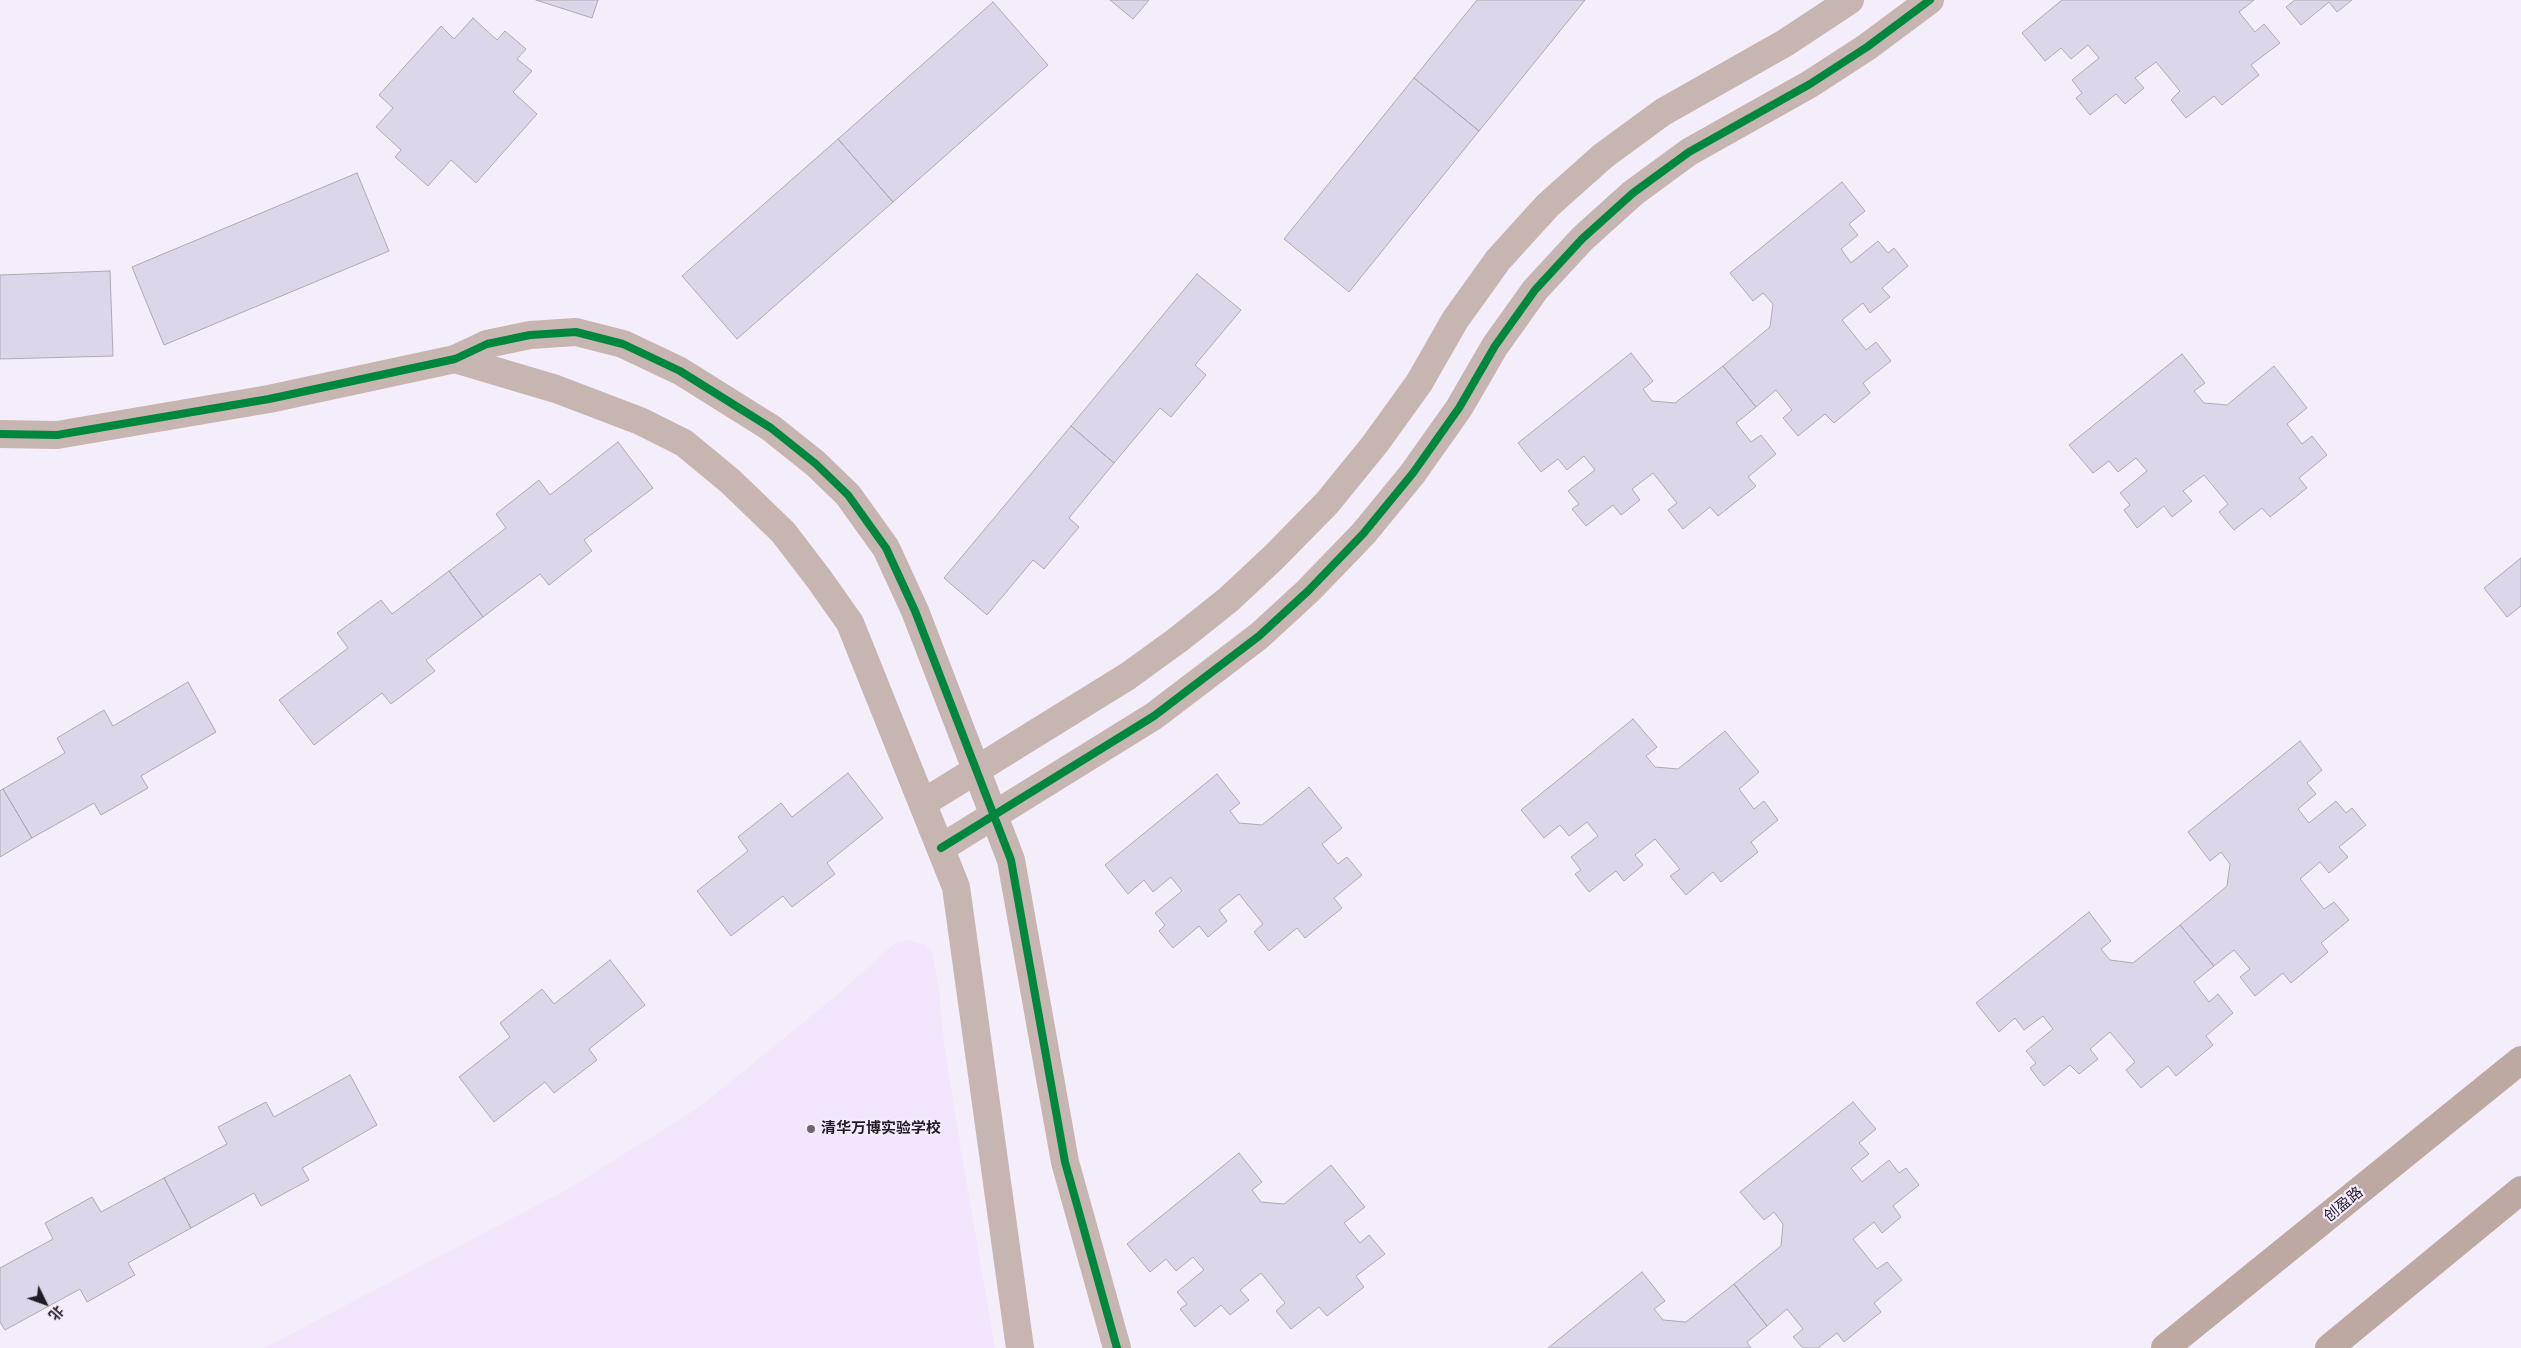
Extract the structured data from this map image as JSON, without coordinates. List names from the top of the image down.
{
  "streets": {
    "street": ["创盈路"]
  },
  "places": ["清华万博实验学校"],
  "north": "bottom right"
}
